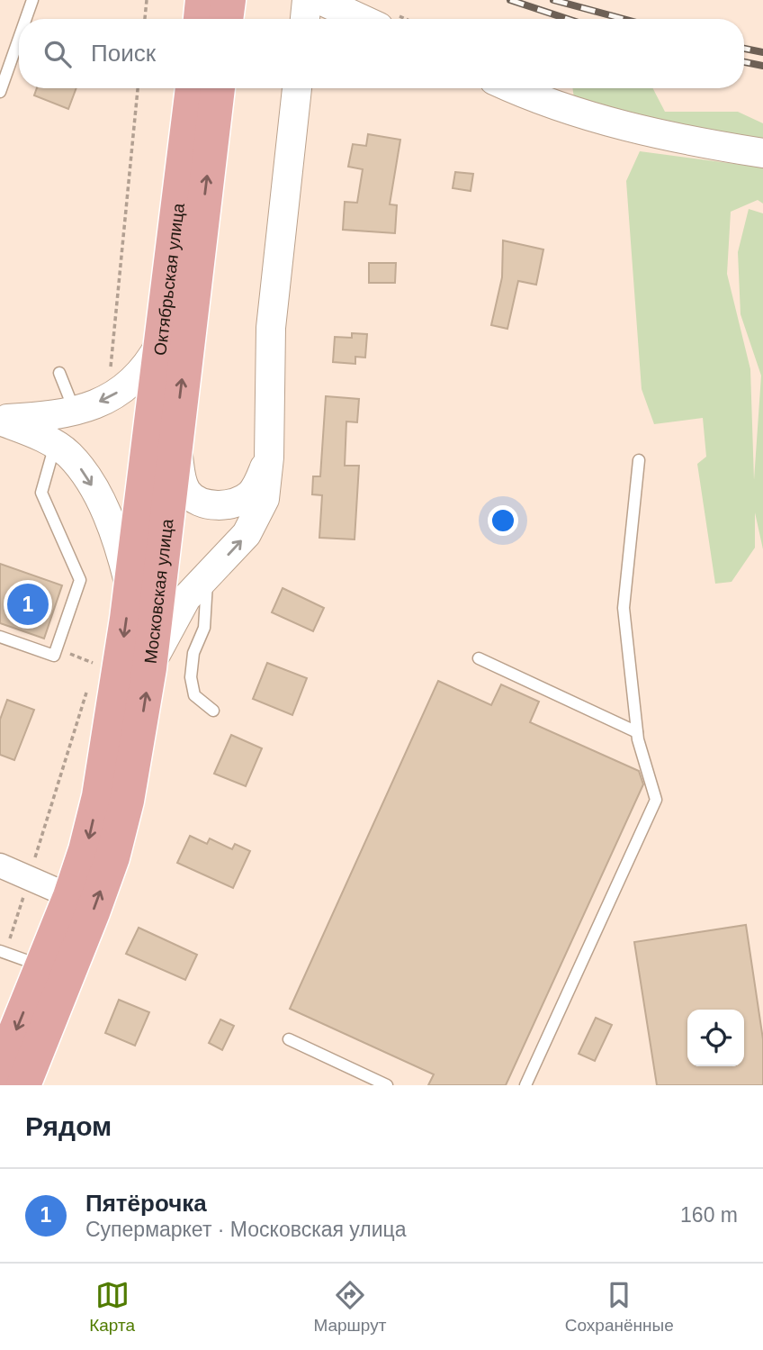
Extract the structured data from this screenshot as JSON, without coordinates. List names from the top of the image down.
{
  "streets": {
    "main road": ["Октябрьская улица", "Московская улица"]
  },
  "crossings": [
    ["Октябрьская улица", "Московская улица"]
  ],
  "page": {
    "search": "Поиск",
    "pins": "1",
    "heading": "Рядом",
    "list": [
      {
        "mark": "1",
        "name": "Пятёрочка",
        "note": "Супермаркет · Московская улица",
        "value": "160 m"
      }
    ],
    "nav": ["Карта", "Маршрут", "Сохранённые"]
  }
}
